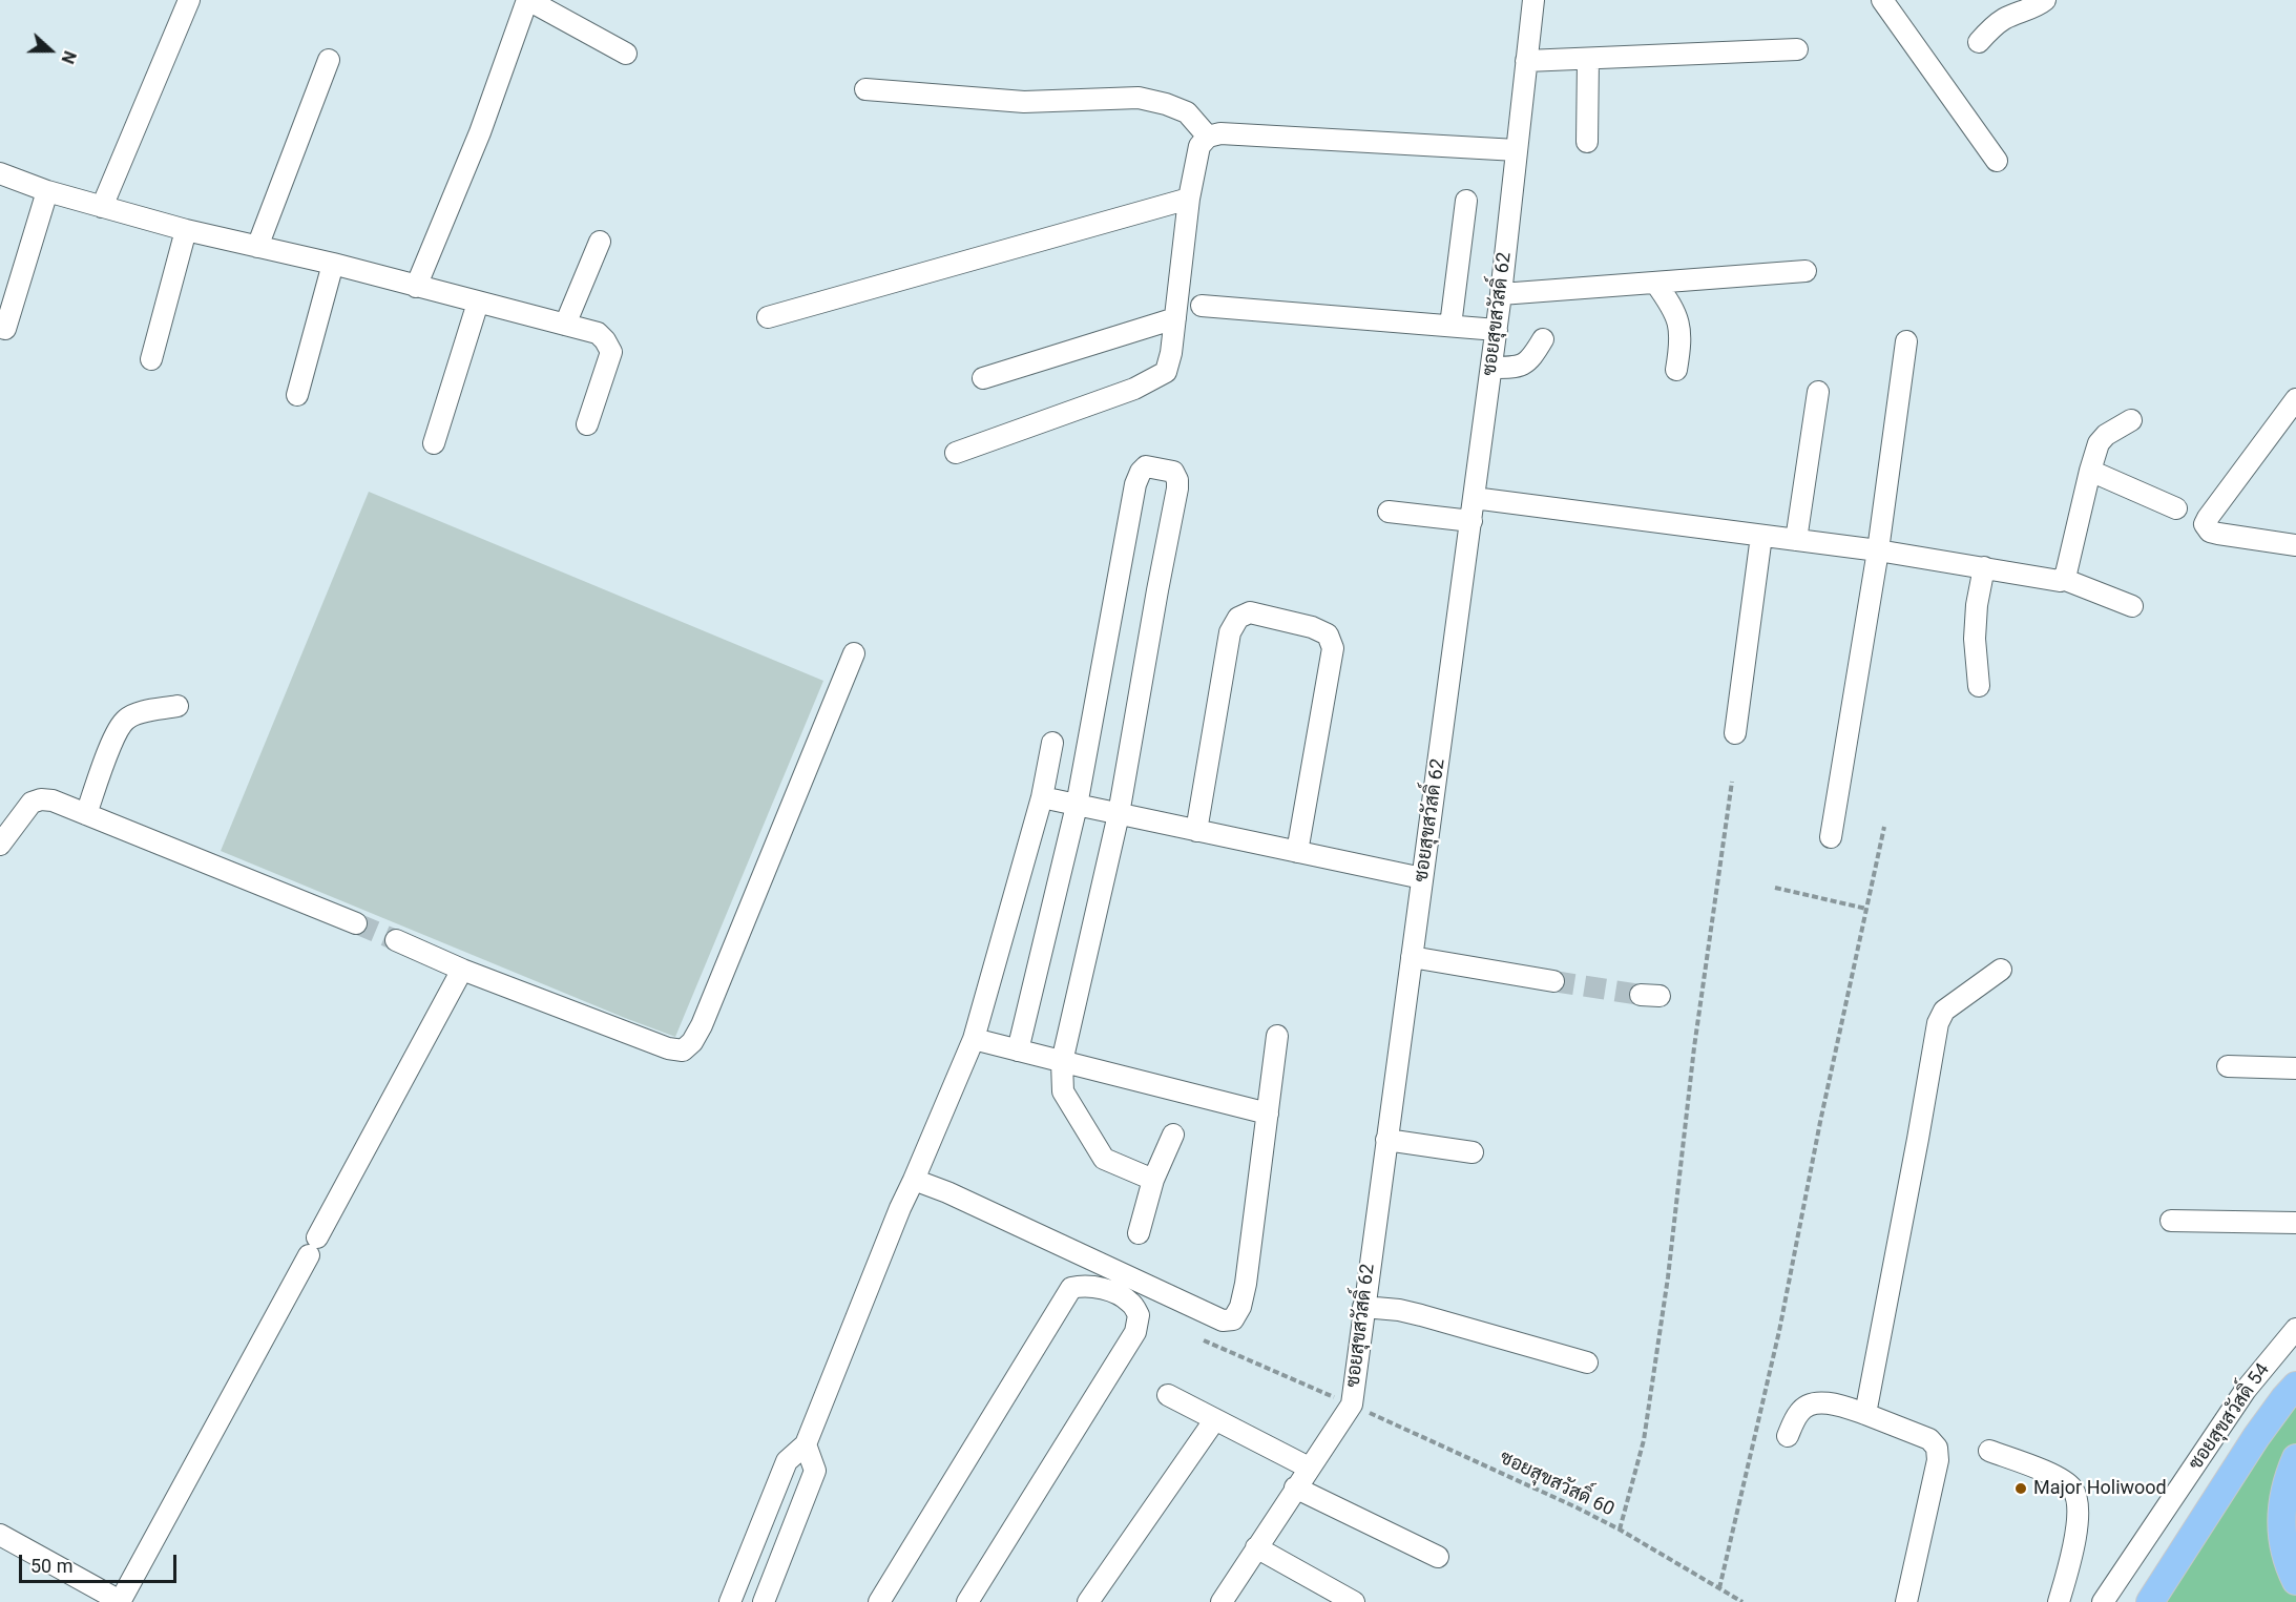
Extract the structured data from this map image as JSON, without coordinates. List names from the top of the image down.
{
  "streets": {
    "street": ["ซอยสุขสวัสดิ์ 62", "ซอยสุขสวัสดิ์ 54"],
    "path": ["ซอยสุขสวัสดิ์ 60"]
  },
  "crossings": [
    ["ซอยสุขสวัสดิ์ 62", "ซอยสุขสวัสดิ์ 60"]
  ],
  "places": ["Major Holiwood"],
  "scale_bar": "50 m",
  "north": "right"
}
